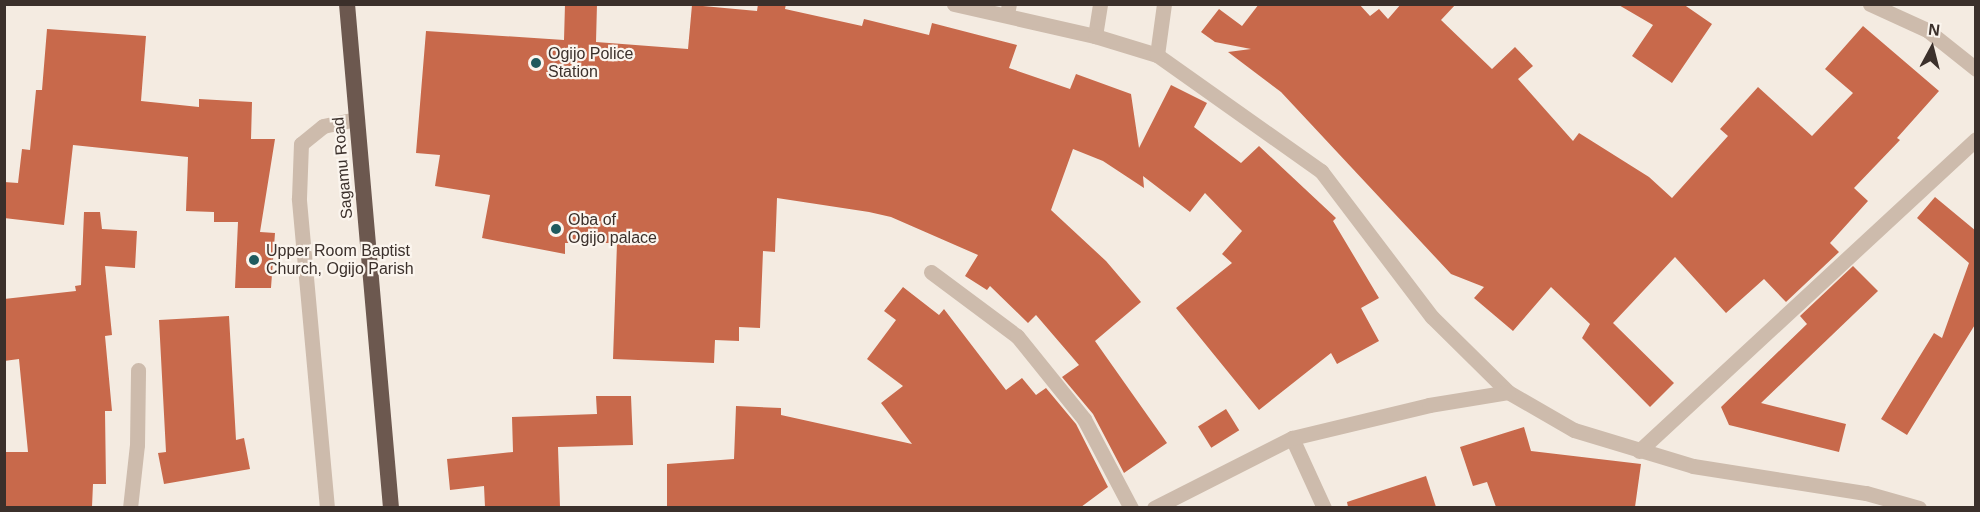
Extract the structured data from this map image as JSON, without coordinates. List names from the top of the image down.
{
  "streets": {
    "highway": ["Sagamu Road"]
  },
  "places": ["Ogijo Police Station", "Oba of Ogijo palace", "Upper Room Baptist Church, Ogijo Parish"],
  "north": "top"
}
